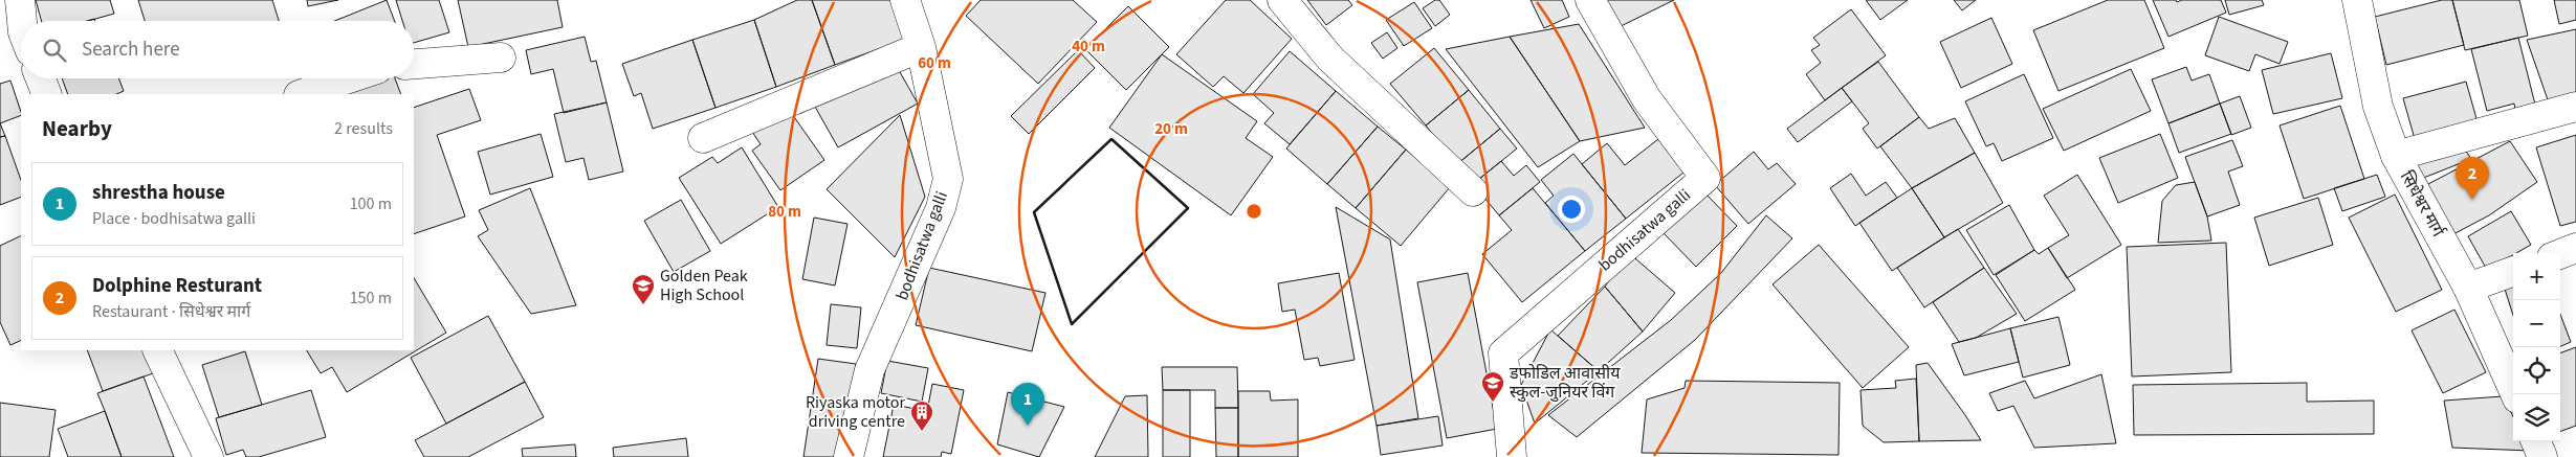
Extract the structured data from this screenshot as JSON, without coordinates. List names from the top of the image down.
{
  "streets": {
    "street": ["सिधेश्वर मार्ग", "bodhisatwa galli"]
  },
  "places": {
    "school or university": ["Golden Peak High School", "डफोडिल आवासीय स्कुल-जुनियर विंग"],
    "building": ["Riyaska motor driving centre"]
  },
  "page": {
    "search": "Search here",
    "heading": ["Nearby", "2 results"],
    "pins": ["2", "1"],
    "list": [
      {
        "mark": "1",
        "name": "shrestha house",
        "note": "Place · bodhisatwa galli",
        "value": "100 m"
      },
      {
        "mark": "2",
        "name": "Dolphine Resturant",
        "note": "Restaurant · सिधेश्वर मार्ग",
        "value": "150 m"
      }
    ],
    "map_buttons": ["+", "−"]
  },
  "rings": [
    "40 m",
    "60 m",
    "20 m",
    "80 m"
  ]
}
